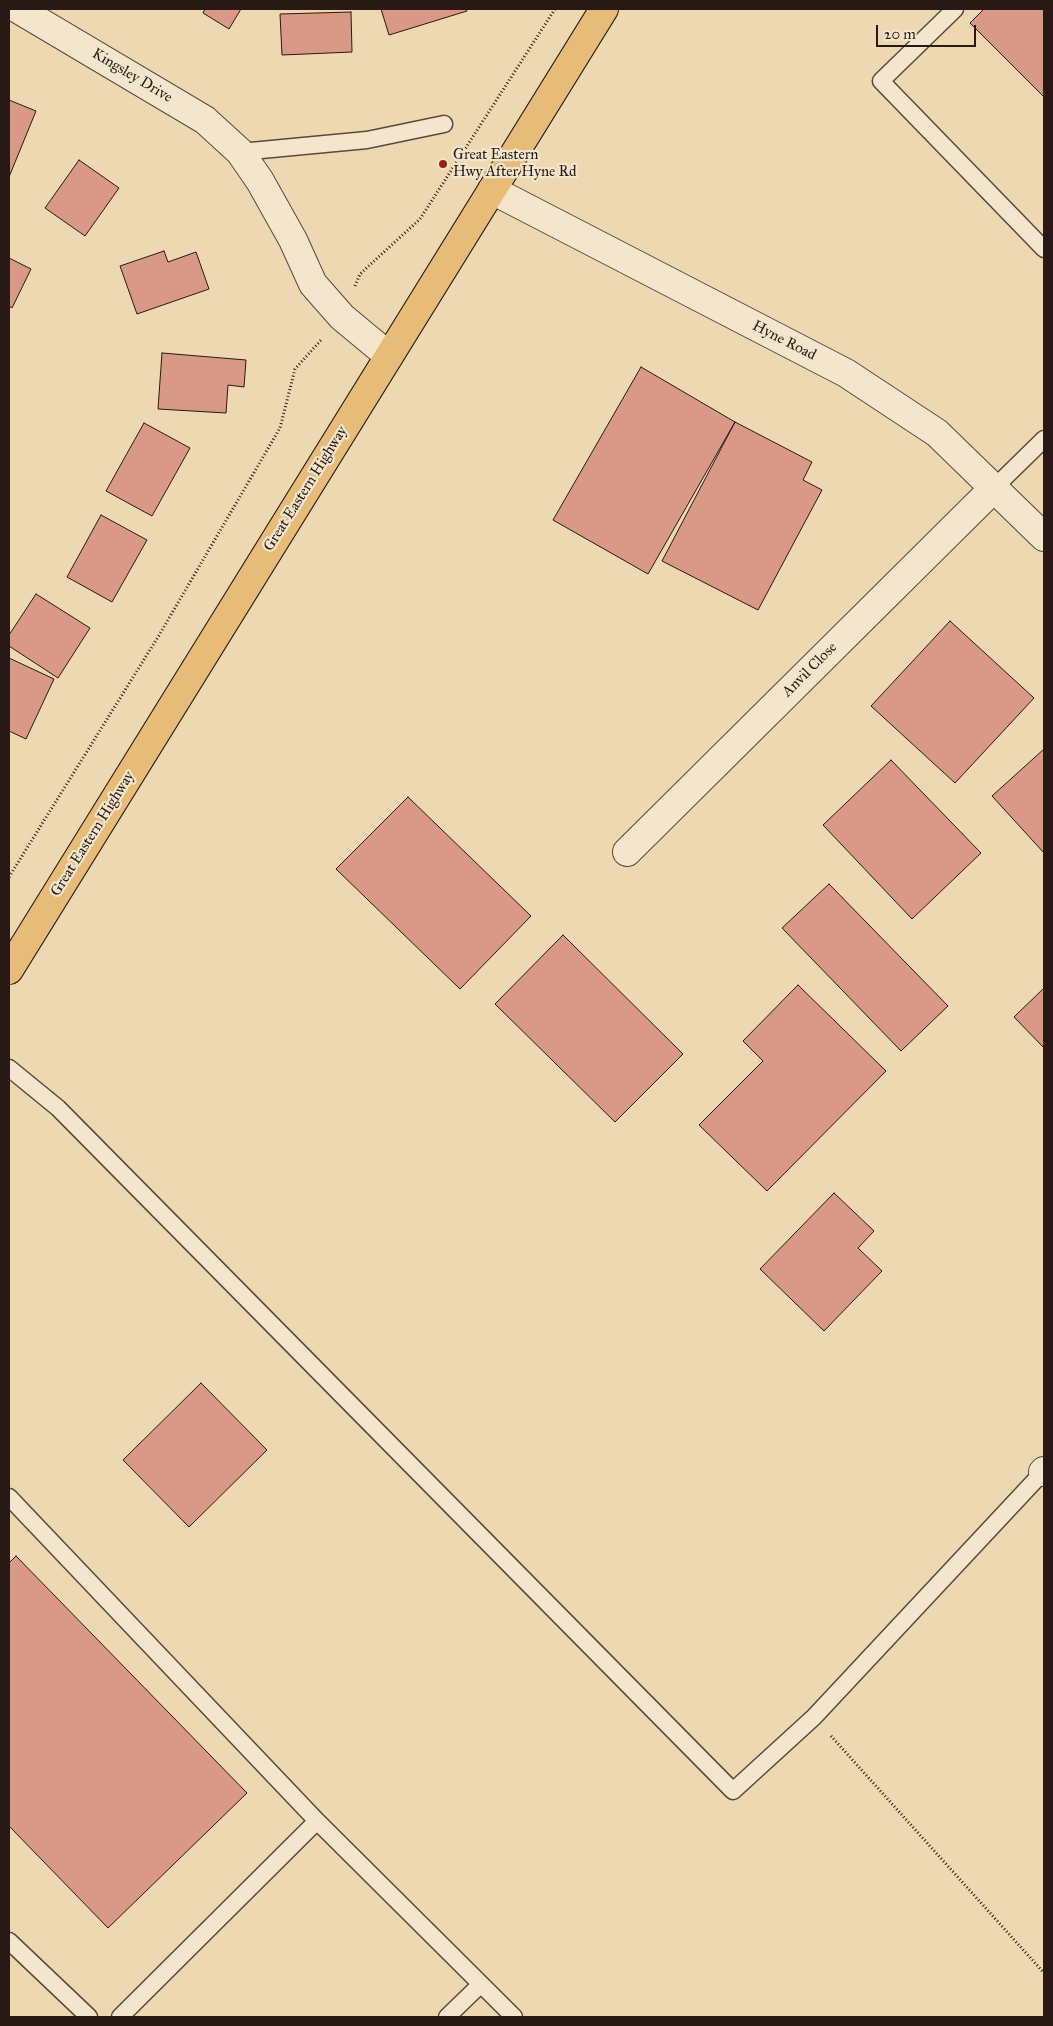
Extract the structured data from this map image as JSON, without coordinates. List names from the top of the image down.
{
  "streets": {
    "highway": ["Great Eastern Highway"],
    "street": ["Kingsley Drive", "Hyne Road", "Anvil Close"]
  },
  "crossings": [
    ["Kingsley Drive", "Great Eastern Highway"],
    ["Hyne Road", "Great Eastern Highway"],
    ["Hyne Road", "Anvil Close"]
  ],
  "places": ["Great Eastern Hwy After Hyne Rd"],
  "scale_bar": "20 m"
}
